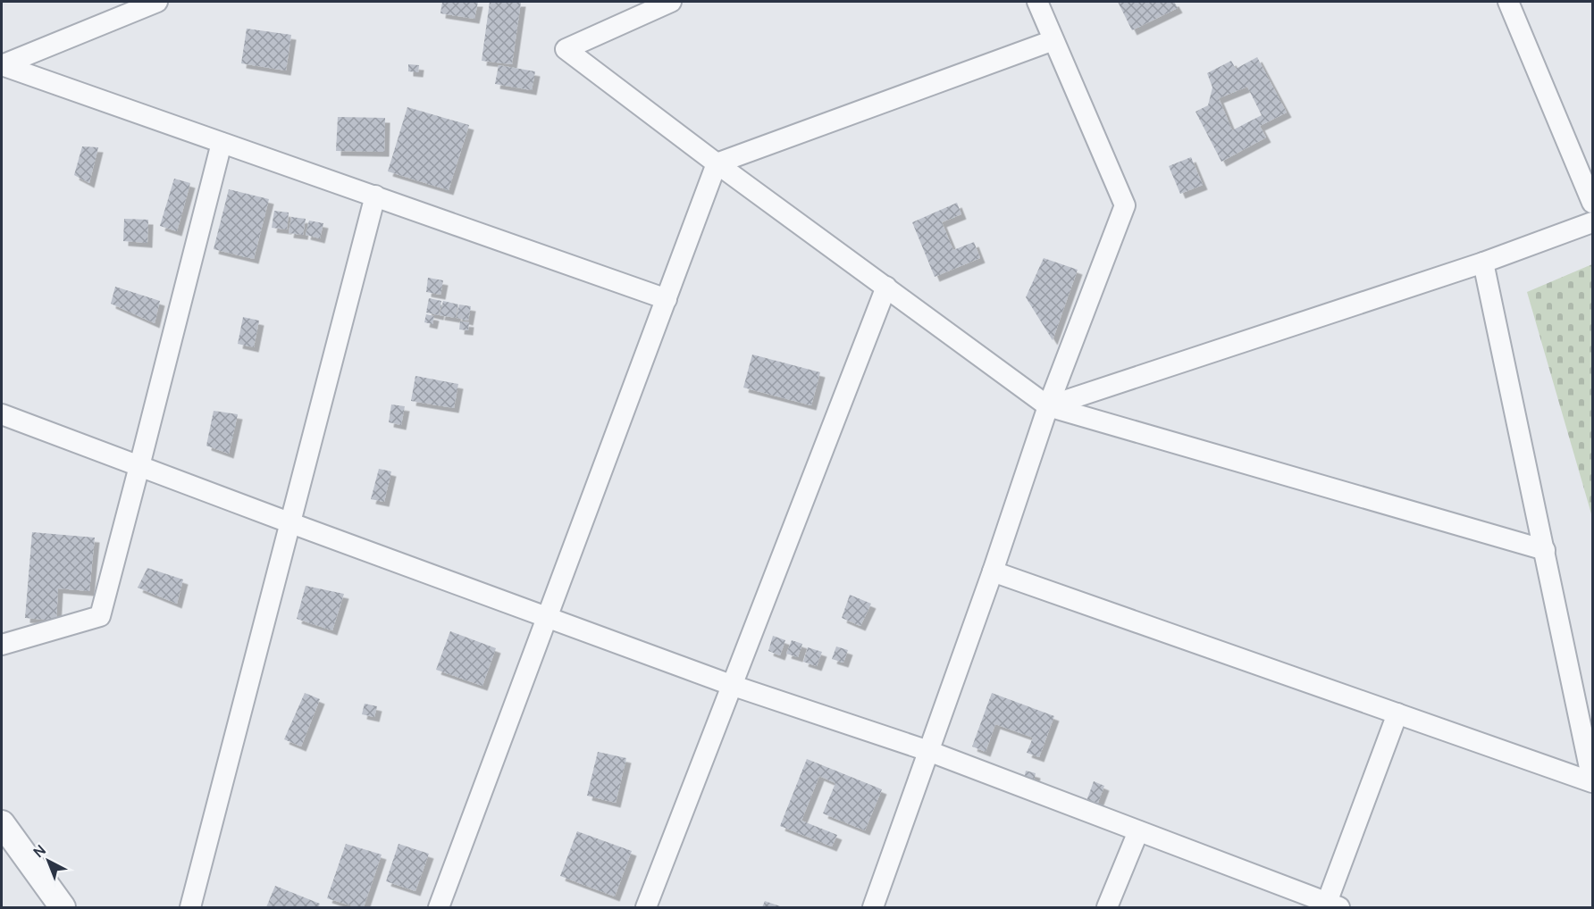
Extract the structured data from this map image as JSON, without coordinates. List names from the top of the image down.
{
  "north": "top left"
}
